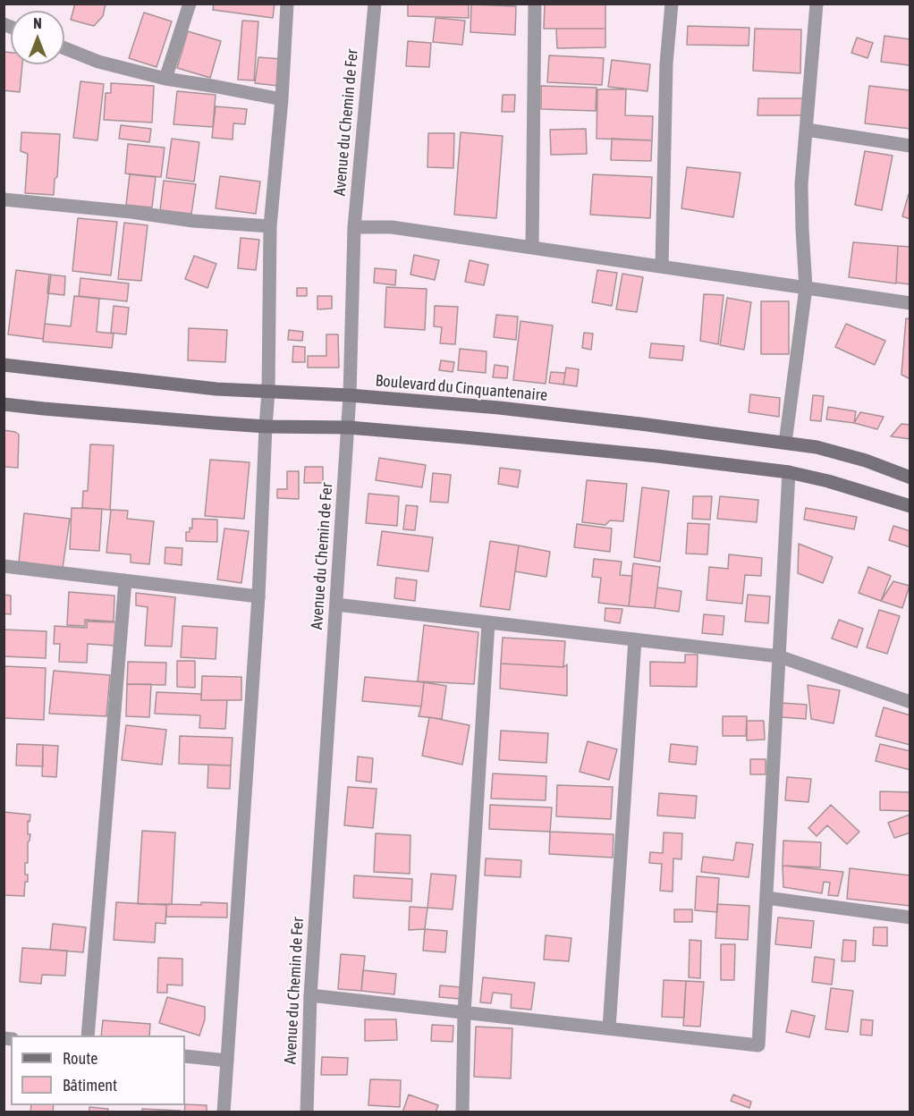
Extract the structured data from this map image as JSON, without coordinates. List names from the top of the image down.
{
  "streets": {
    "main road": ["Boulevard du Cinquantenaire"],
    "street": ["Avenue du Chemin de Fer"]
  },
  "crossings": [
    ["Avenue du Chemin de Fer", "Boulevard du Cinquantenaire"]
  ],
  "legend": ["Route", "Bâtiment"],
  "north": "top"
}
